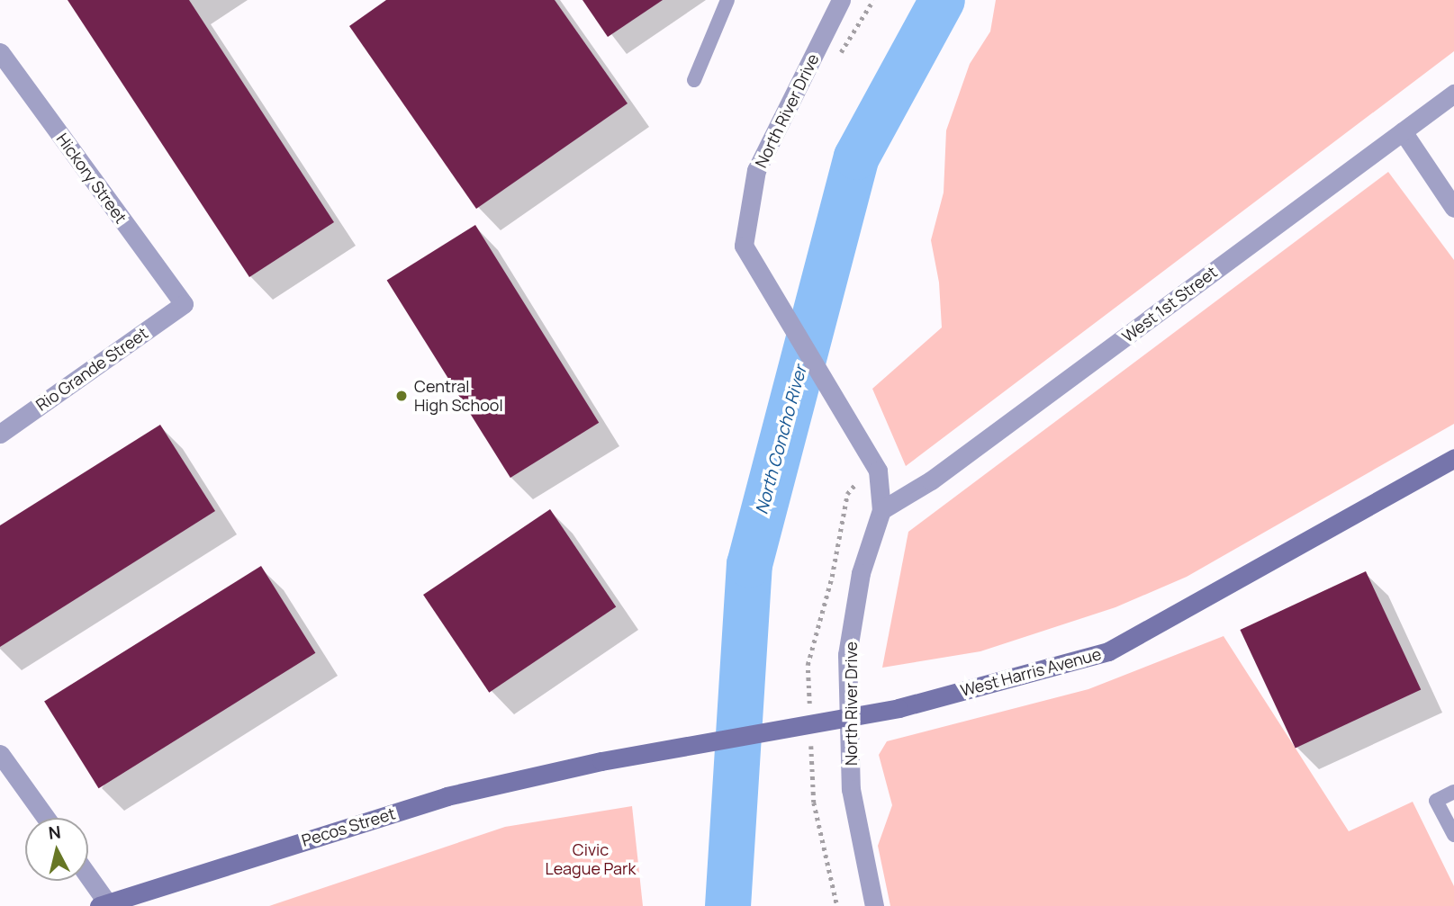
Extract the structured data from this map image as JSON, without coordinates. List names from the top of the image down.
{
  "streets": {
    "street": [
      "North River Drive",
      "Hickory Street",
      "West 1st Street",
      "Rio Grande Street",
      "West Harris Avenue",
      "Pecos Street"
    ]
  },
  "crossings": [
    ["North River Drive", "West 1st Street"],
    ["Hickory Street", "Rio Grande Street"],
    ["West Harris Avenue", "Pecos Street"]
  ],
  "water": ["North Concho River"],
  "parks": ["Civic League Park"],
  "places": ["Central High School"],
  "north": "top"
}
